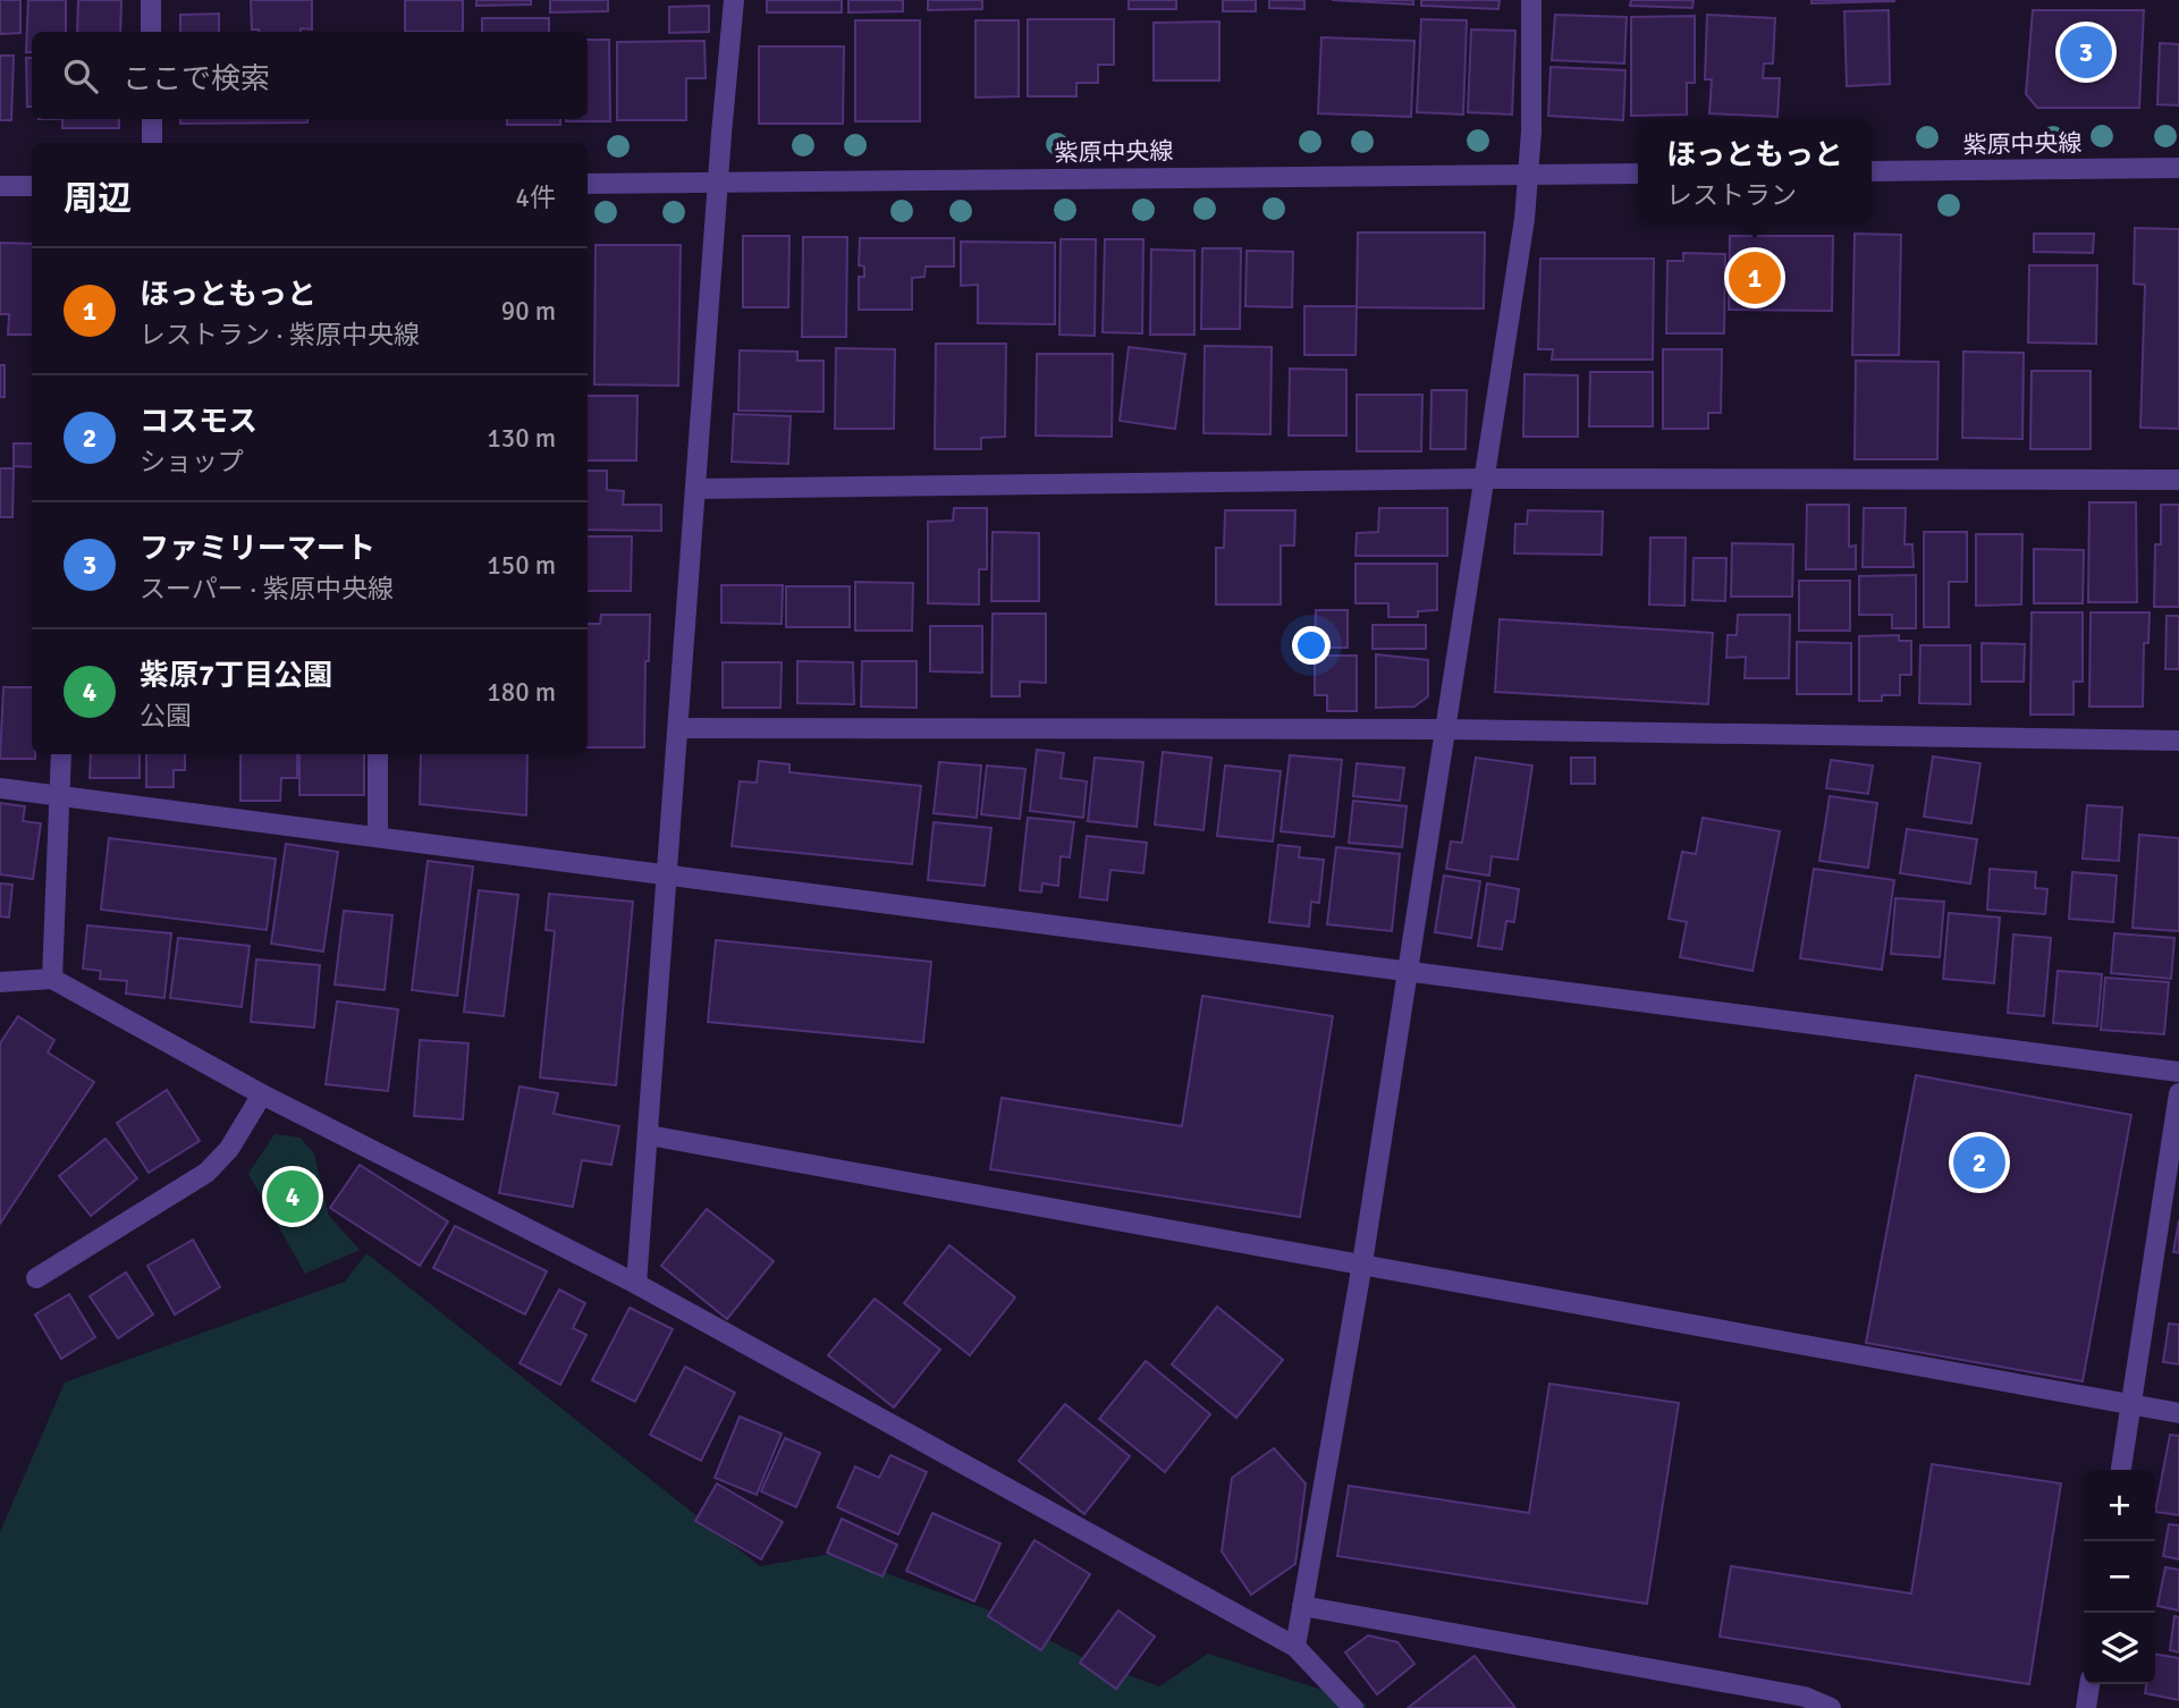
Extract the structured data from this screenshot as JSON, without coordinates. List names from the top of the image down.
{
  "streets": {
    "street": ["紫原中央線"]
  },
  "page": {
    "pins": [
      "3",
      "1",
      "2",
      "4"
    ],
    "search": "ここで検索",
    "popup": ["ほっともっと", "レストラン"],
    "heading": ["周辺", "4件"],
    "list": [
      {
        "mark": "1",
        "name": "ほっともっと",
        "note": "レストラン · 紫原中央線",
        "value": "90 m"
      },
      {
        "mark": "2",
        "name": "コスモス",
        "note": "ショップ",
        "value": "130 m"
      },
      {
        "mark": "3",
        "name": "ファミリーマート",
        "note": "スーパー · 紫原中央線",
        "value": "150 m"
      },
      {
        "mark": "4",
        "name": "紫原7丁目公園",
        "note": "公園",
        "value": "180 m"
      }
    ],
    "map_buttons": ["+", "−"]
  }
}
